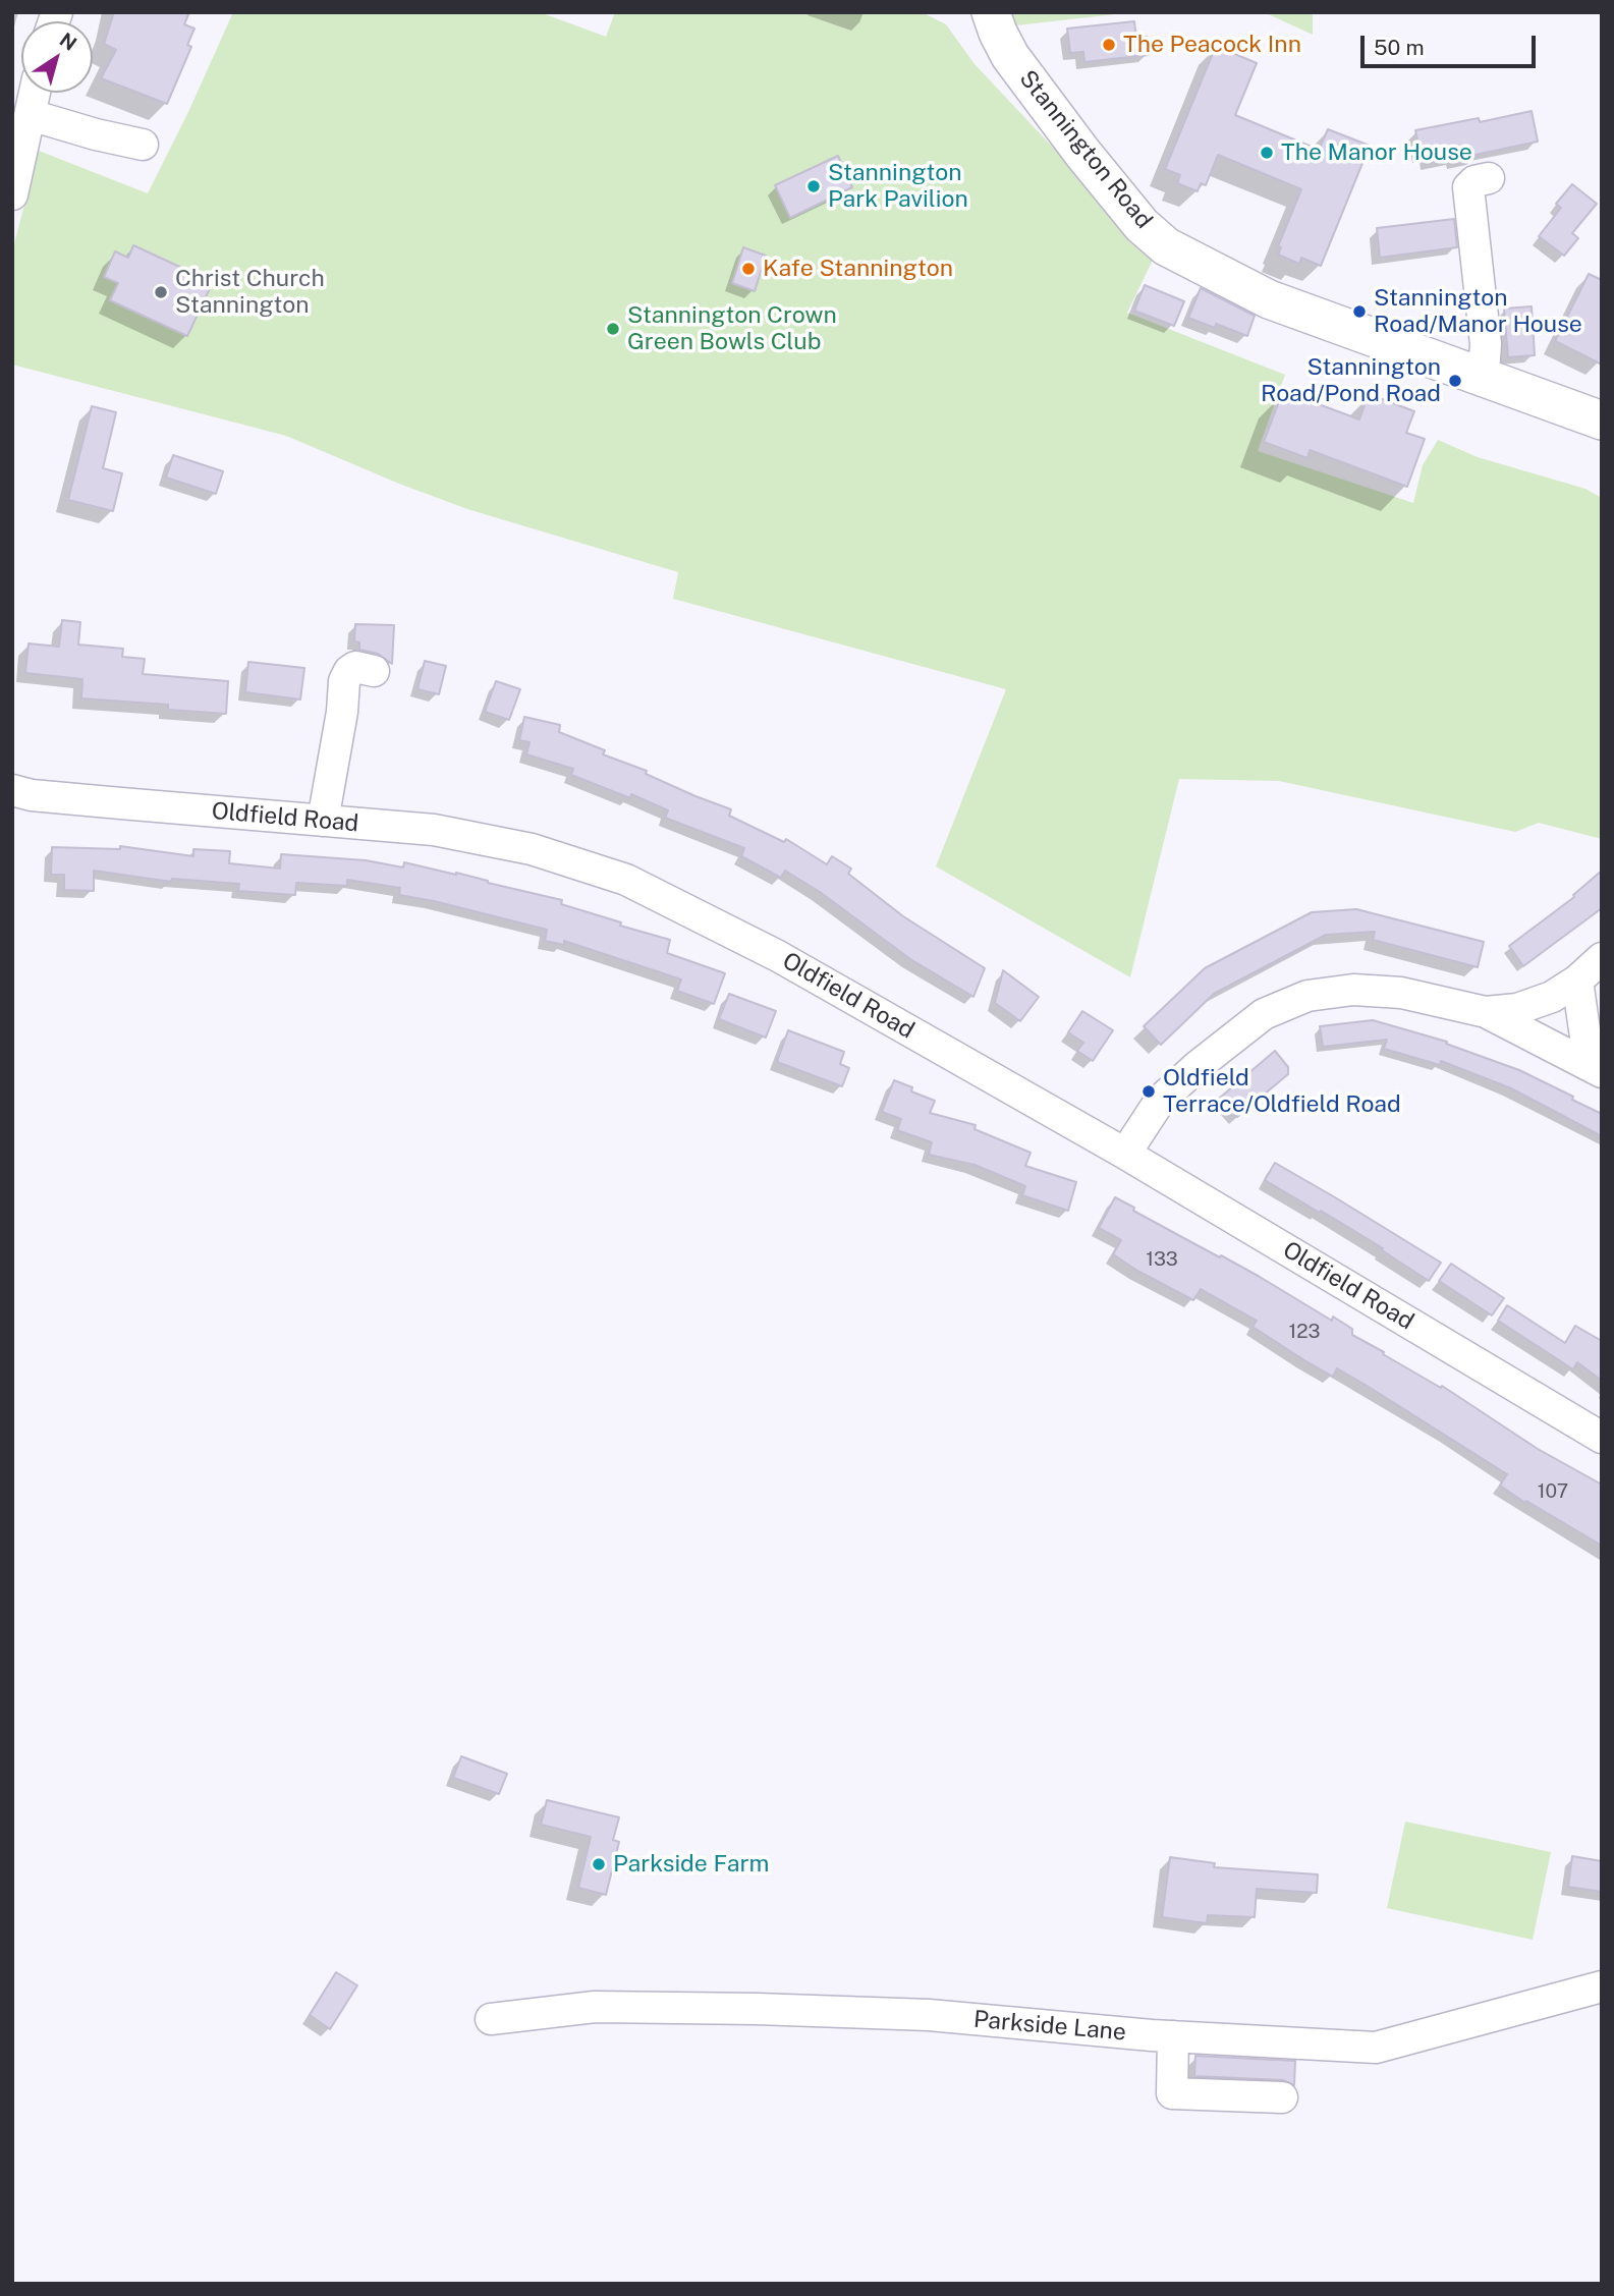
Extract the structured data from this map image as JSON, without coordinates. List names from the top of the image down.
{
  "streets": {
    "main road": ["Stannington Road"],
    "street": ["Oldfield Road", "Parkside Lane"]
  },
  "places": [
    "The Peacock Inn",
    "The Manor House",
    "Stannington Park Pavilion",
    "Kafe Stannington",
    "Christ Church Stannington",
    "Stannington Road/Manor House",
    "Stannington Crown Green Bowls Club",
    "Stannington Road/Pond Road",
    "Oldfield Terrace/Oldfield Road",
    "Parkside Farm"
  ],
  "house_numbers": ["133", "123", "107"],
  "scale_bar": "50 m",
  "north": "top right"
}
